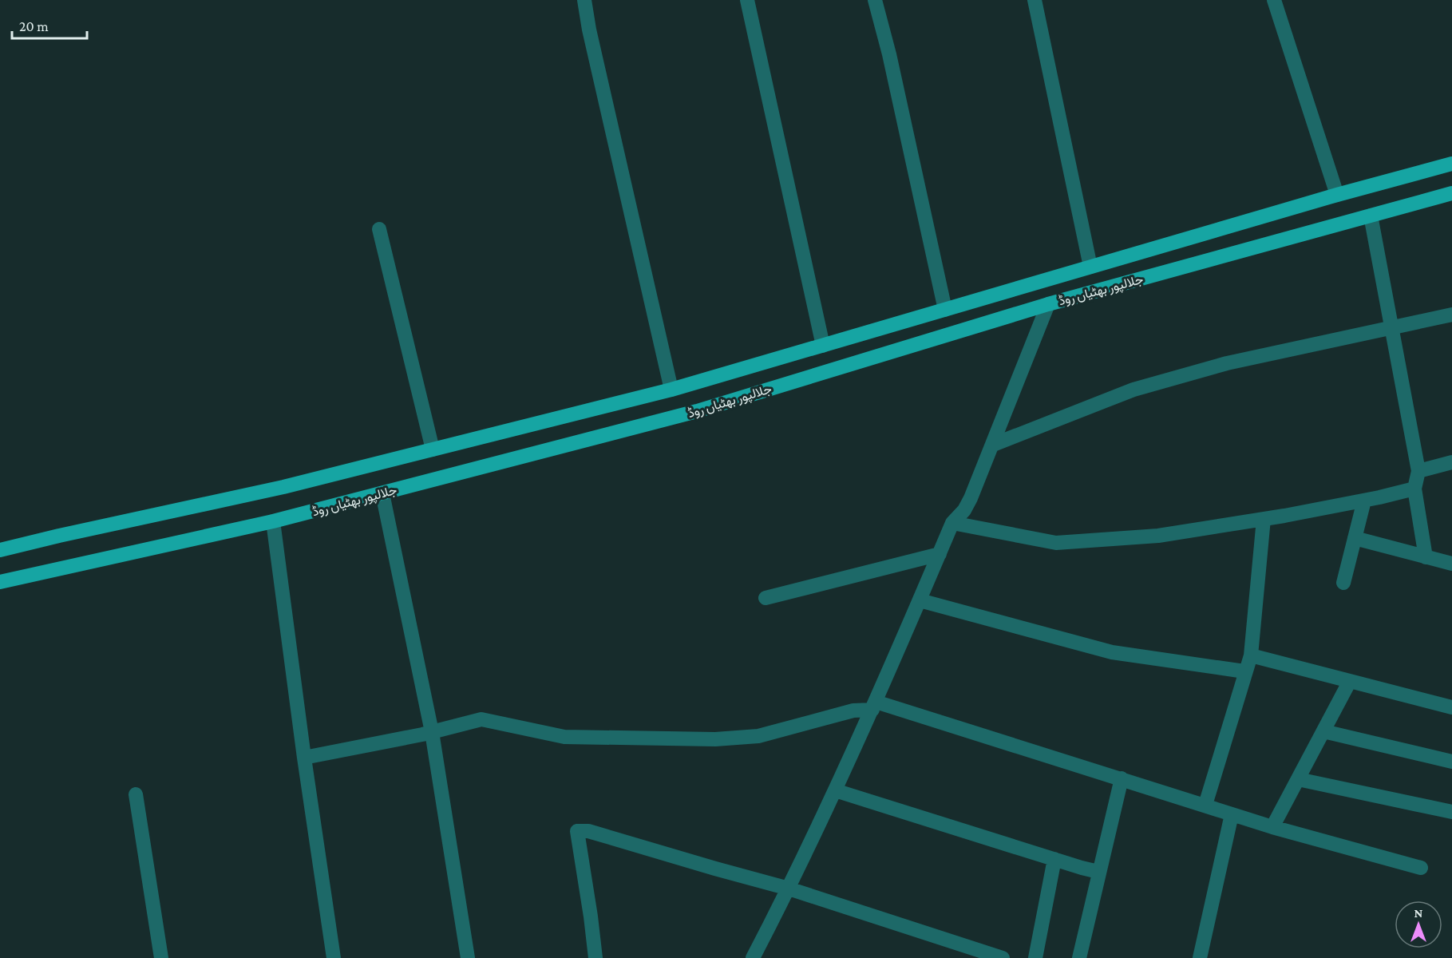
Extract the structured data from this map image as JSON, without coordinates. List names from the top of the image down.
{
  "streets": {
    "main road": ["جلالپور بھٹیاں روڈ"]
  },
  "scale_bar": "20 m",
  "north": "top"
}
